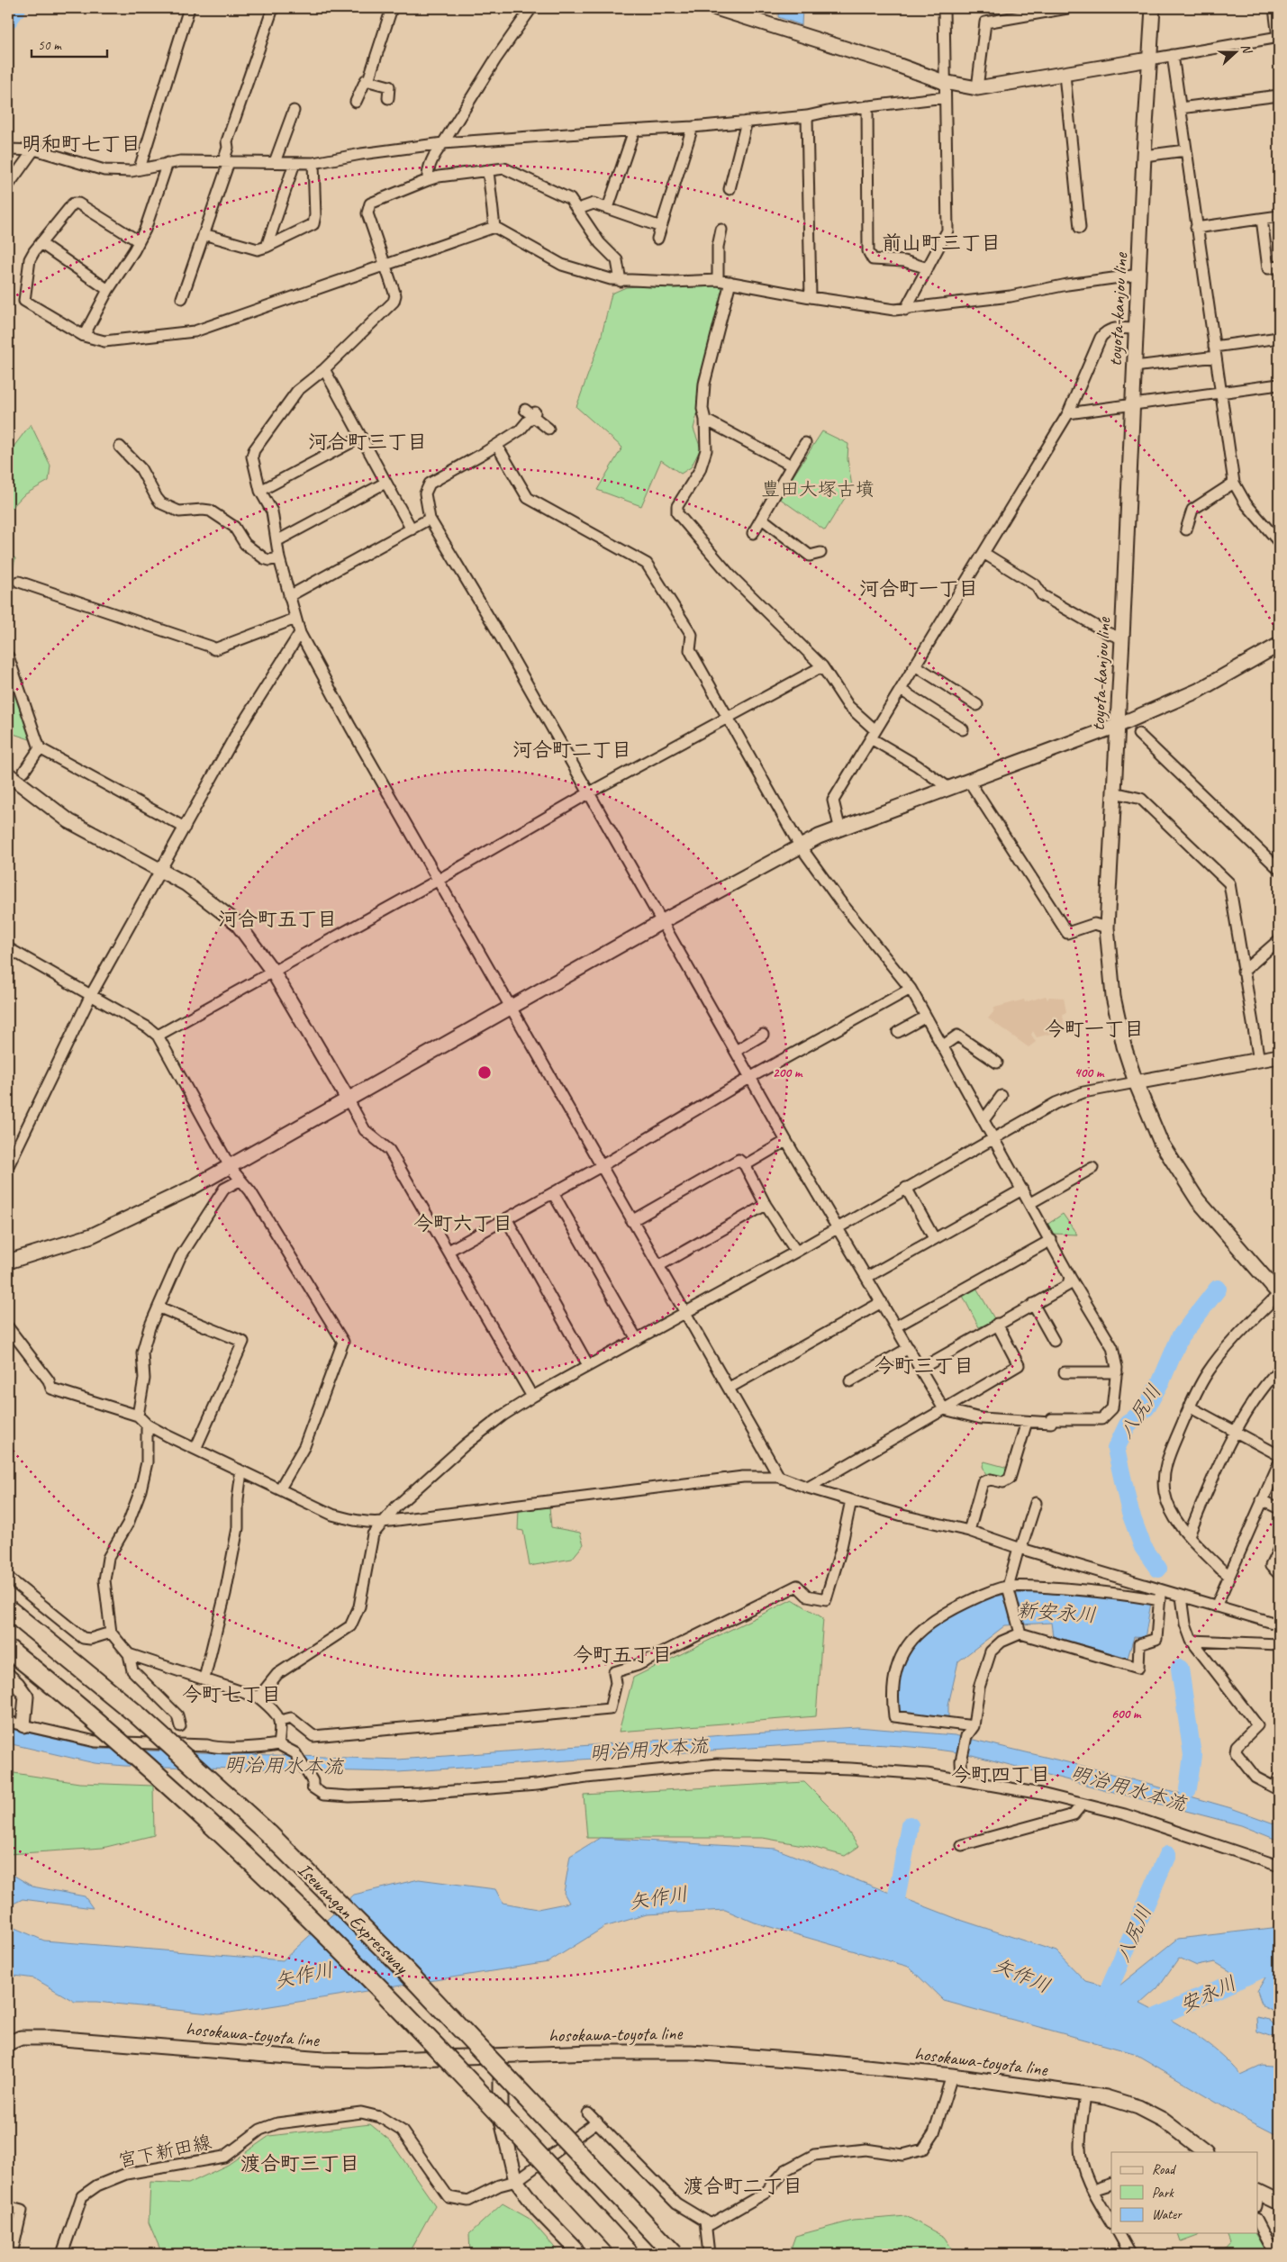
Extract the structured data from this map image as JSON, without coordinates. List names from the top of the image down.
{
  "streets": {
    "highway": ["Isewangan Expressway"],
    "street": ["toyota-kanjou line", "hosokawa-toyota line", "宮下新田線"]
  },
  "districts": [
    "明和町七丁目",
    "前山町三丁目",
    "河合町三丁目",
    "河合町一丁目",
    "河合町二丁目",
    "河合町五丁目",
    "今町一丁目",
    "今町六丁目",
    "今町三丁目",
    "今町五丁目",
    "今町七丁目",
    "今町四丁目",
    "渡合町三丁目",
    "渡合町二丁目"
  ],
  "water": [
    "八尻川",
    "新安永川",
    "明治用水本流",
    "矢作川",
    "安永川"
  ],
  "parks": ["豊田大塚古墳"],
  "legend": ["Road", "Park", "Water"],
  "scale_bar": "50 m",
  "north": "right",
  "rings": ["200 m", "400 m", "600 m"]
}
